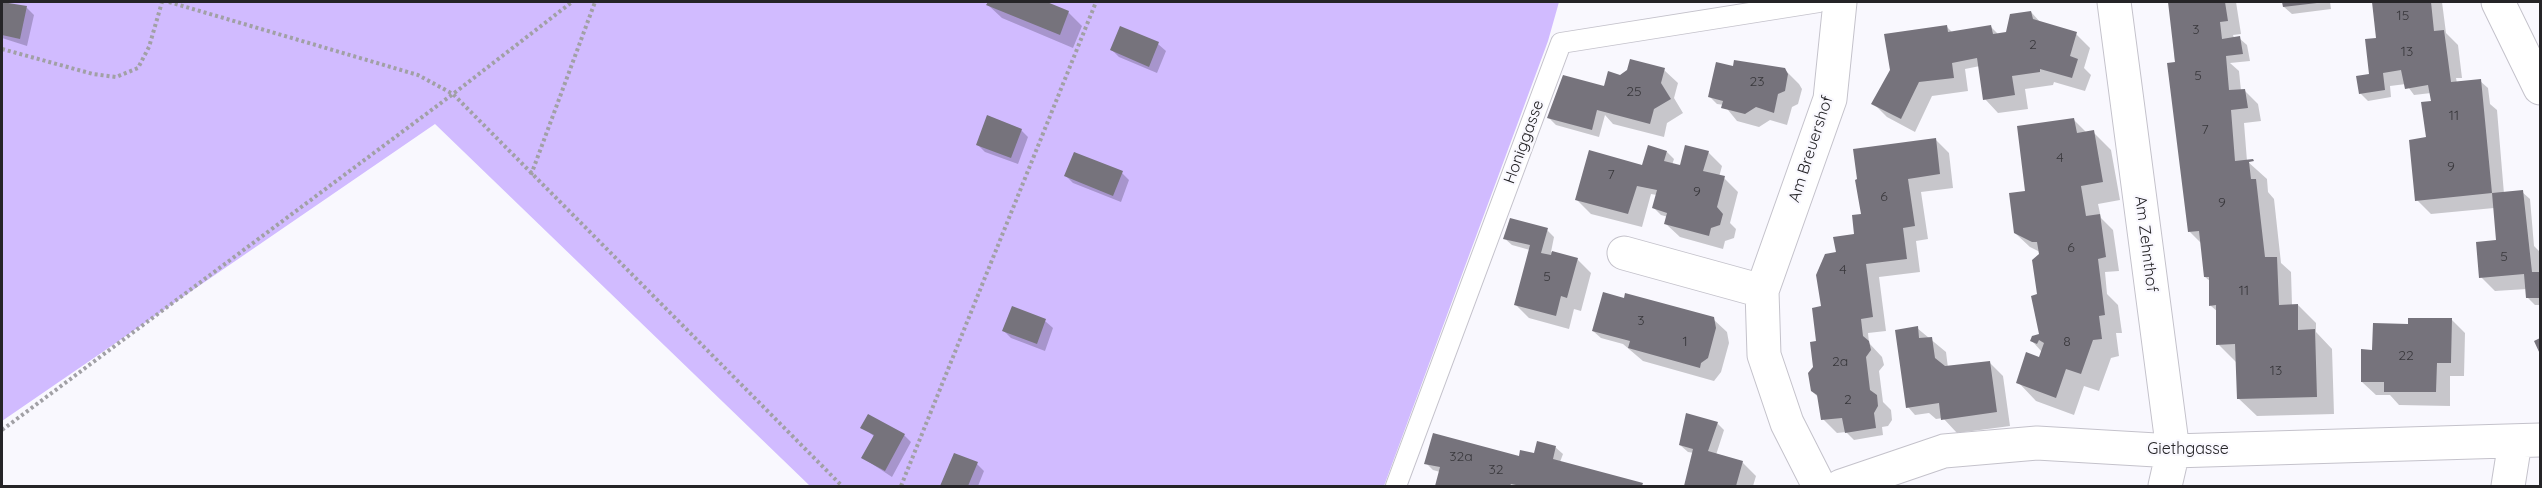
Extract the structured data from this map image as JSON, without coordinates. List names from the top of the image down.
{
  "streets": {
    "street": ["Am Breuershof", "Am Zehnthof", "Giethgasse"],
    "lane": ["Honiggasse"]
  },
  "crossings": [
    ["Am Zehnthof", "Giethgasse"]
  ],
  "house_numbers": [
    "15",
    "3",
    "2",
    "13",
    "5",
    "23",
    "25",
    "11",
    "7",
    "4",
    "9",
    "7",
    "9",
    "6",
    "9",
    "6",
    "5",
    "4",
    "5",
    "11",
    "3",
    "1",
    "8",
    "22",
    "2a",
    "13",
    "2",
    "32a",
    "32"
  ]
}
